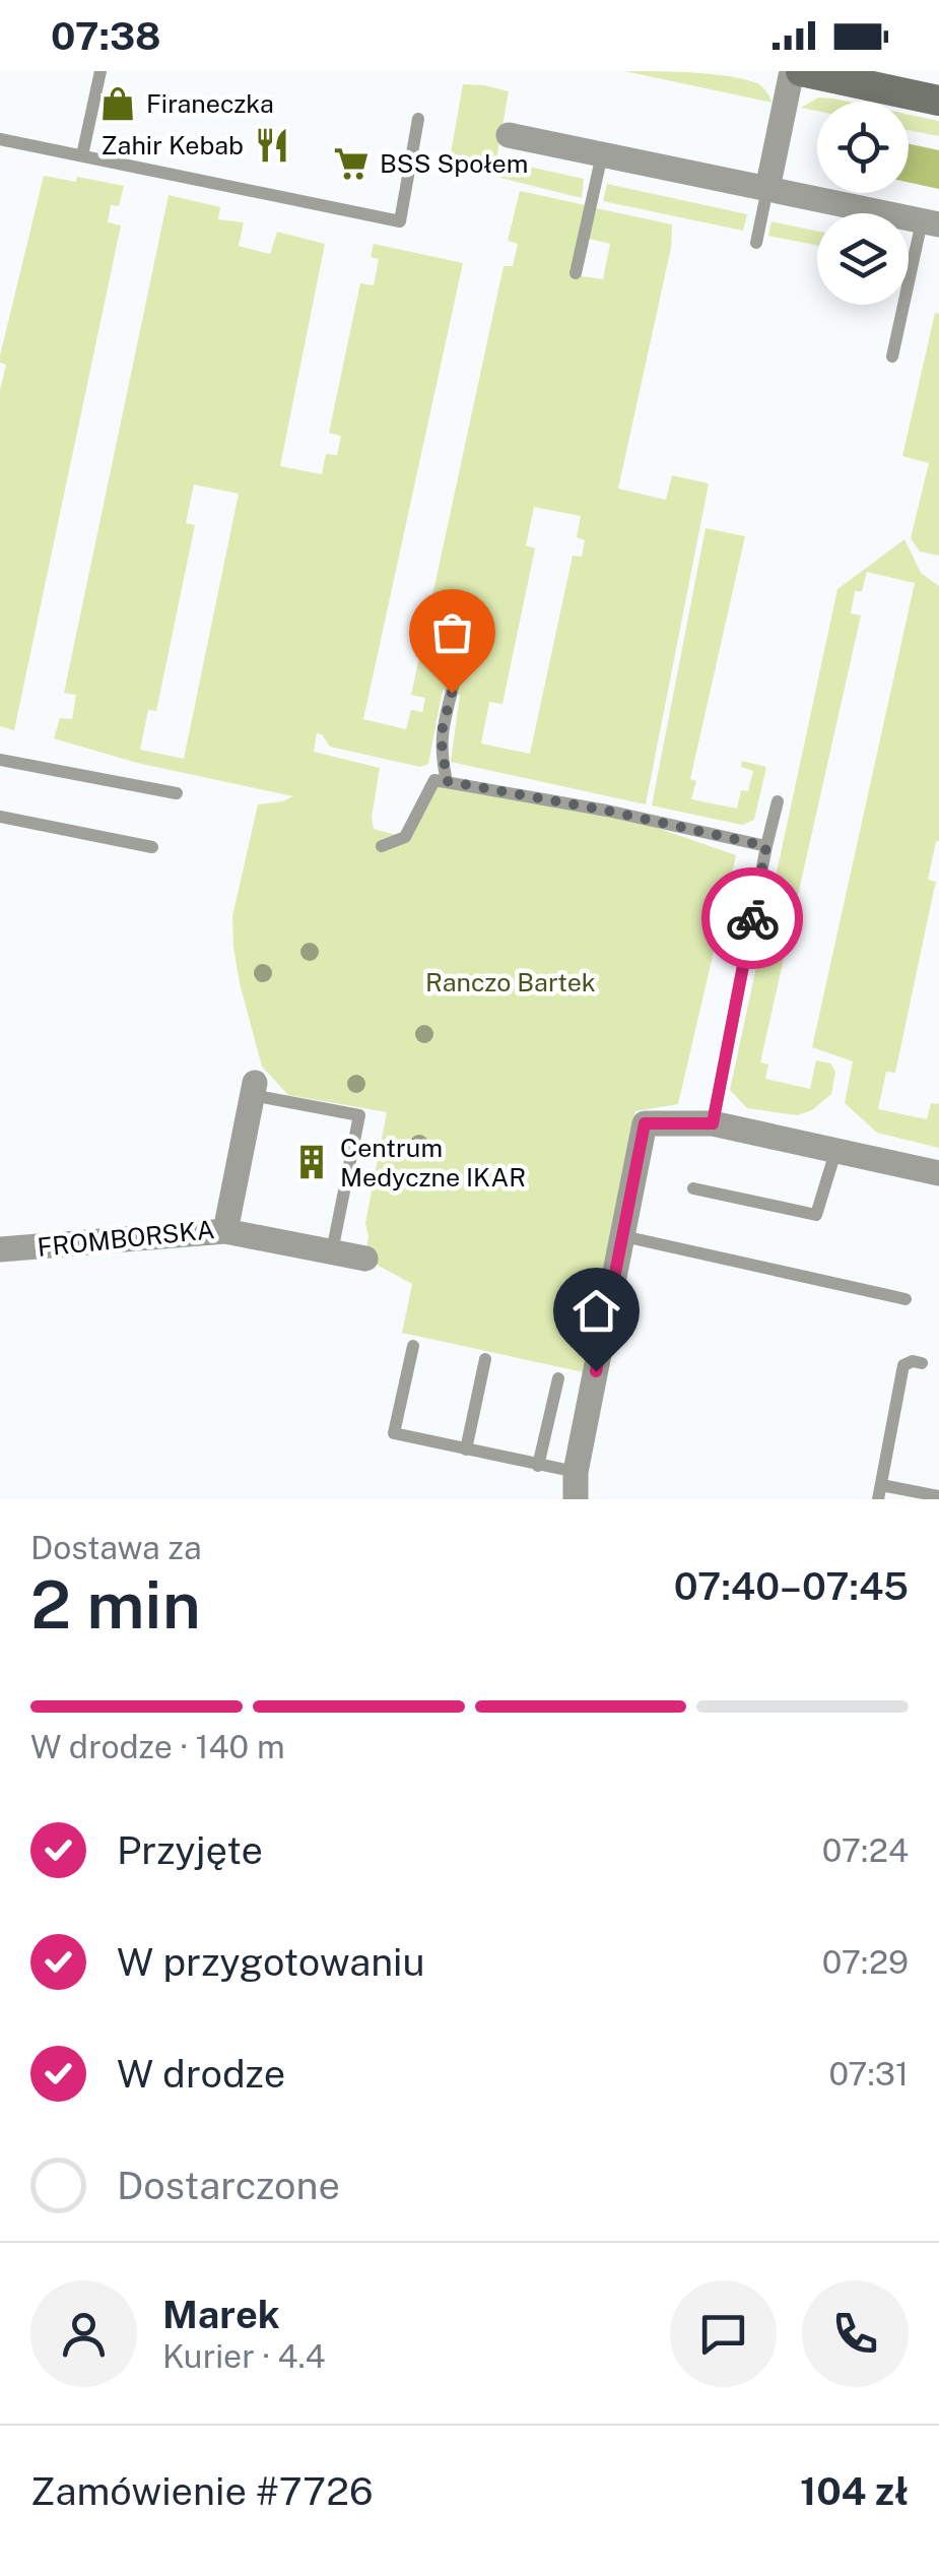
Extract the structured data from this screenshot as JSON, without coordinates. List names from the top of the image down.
{
  "streets": {
    "street": ["FROMBORSKA"]
  },
  "parks": ["Ranczo Bartek"],
  "places": {
    "shop": ["Firaneczka"],
    "restaurant": ["Zahir Kebab"],
    "supermarket": ["BSS Społem"],
    "building": ["Centrum Medyczne IKAR"]
  },
  "page": {
    "status": "07:38",
    "heading": ["2 min", "Dostawa za", "07:40–07:45"],
    "panel": [
      "Marek",
      "Kurier · 4.4",
      "Zamówienie #7726",
      "104 zł"
    ],
    "bar": "W drodze · 140 m",
    "list": [
      ["Przyjęte", "07:24"],
      ["W przygotowaniu", "07:29"],
      ["W drodze", "07:31"],
      "Dostarczone"
    ]
  }
}
